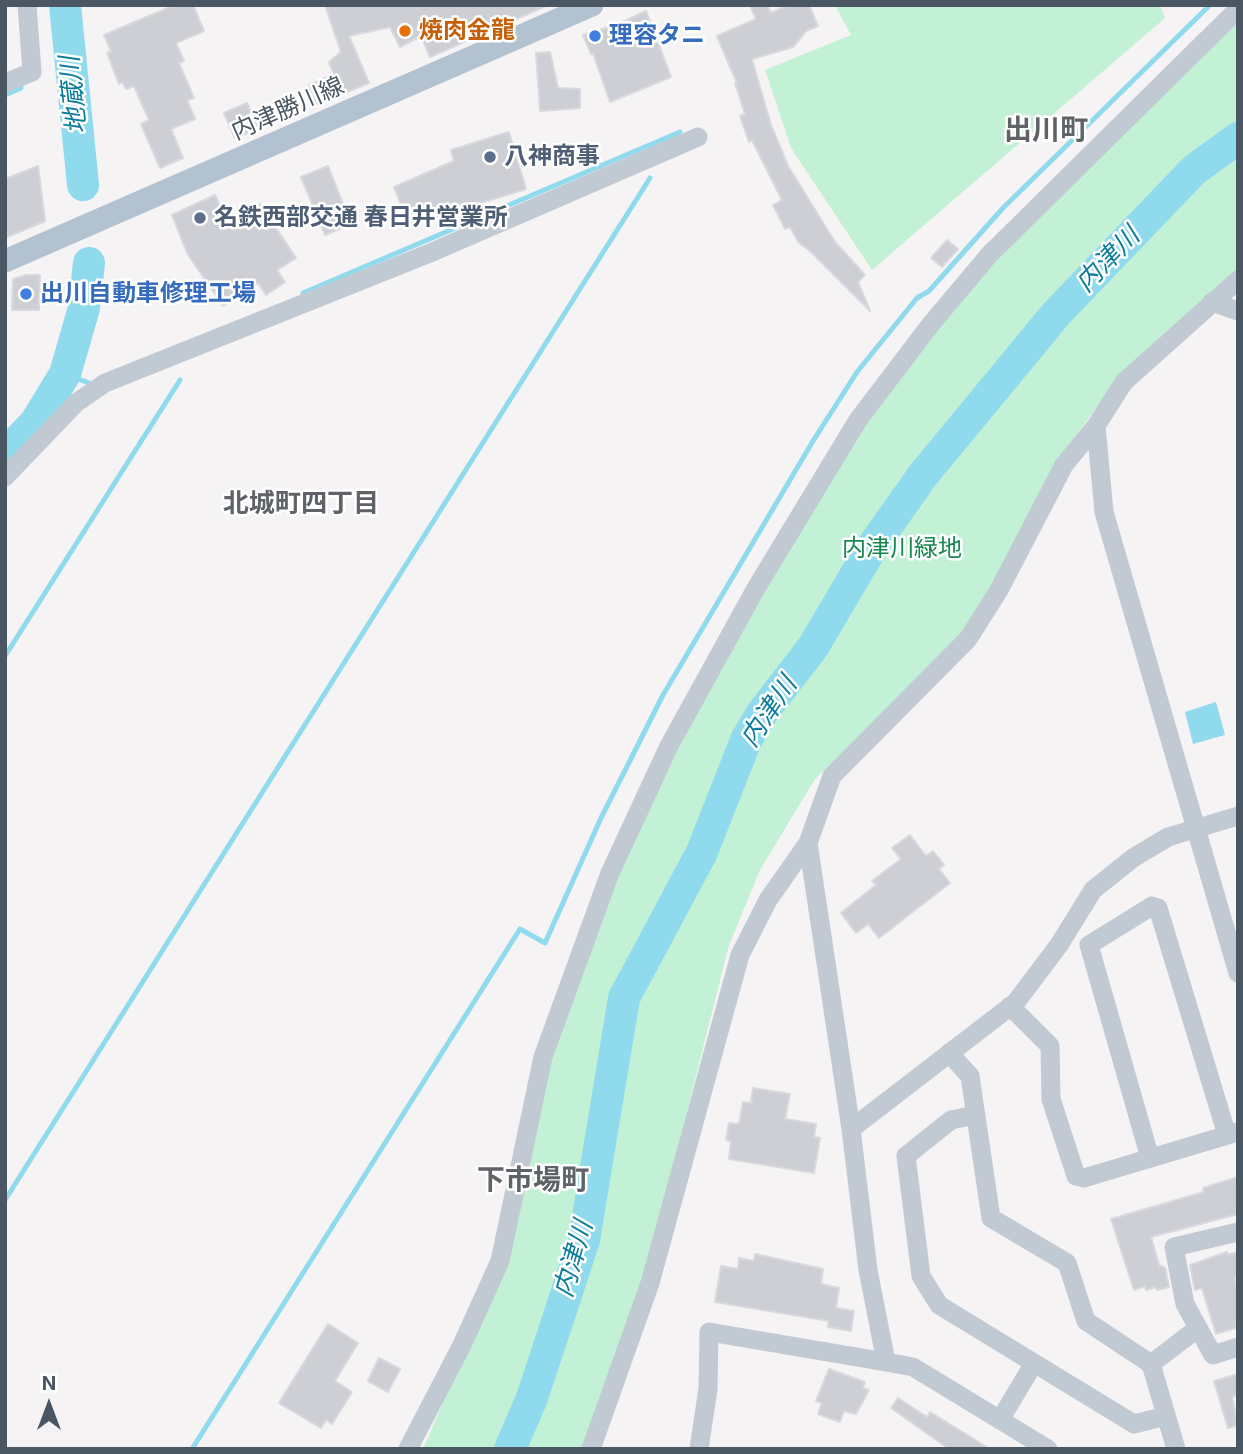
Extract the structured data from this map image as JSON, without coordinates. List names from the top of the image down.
{
  "streets": {
    "main road": ["内津勝川線"]
  },
  "districts": ["出川町", "北城町四丁目", "下市場町"],
  "water": ["地蔵川", "内津川"],
  "parks": ["内津川緑地"],
  "places": [
    "焼肉金龍",
    "理容タニ",
    "八神商事",
    "名鉄西部交通 春日井営業所",
    "出川自動車修理工場"
  ],
  "north": "top"
}
